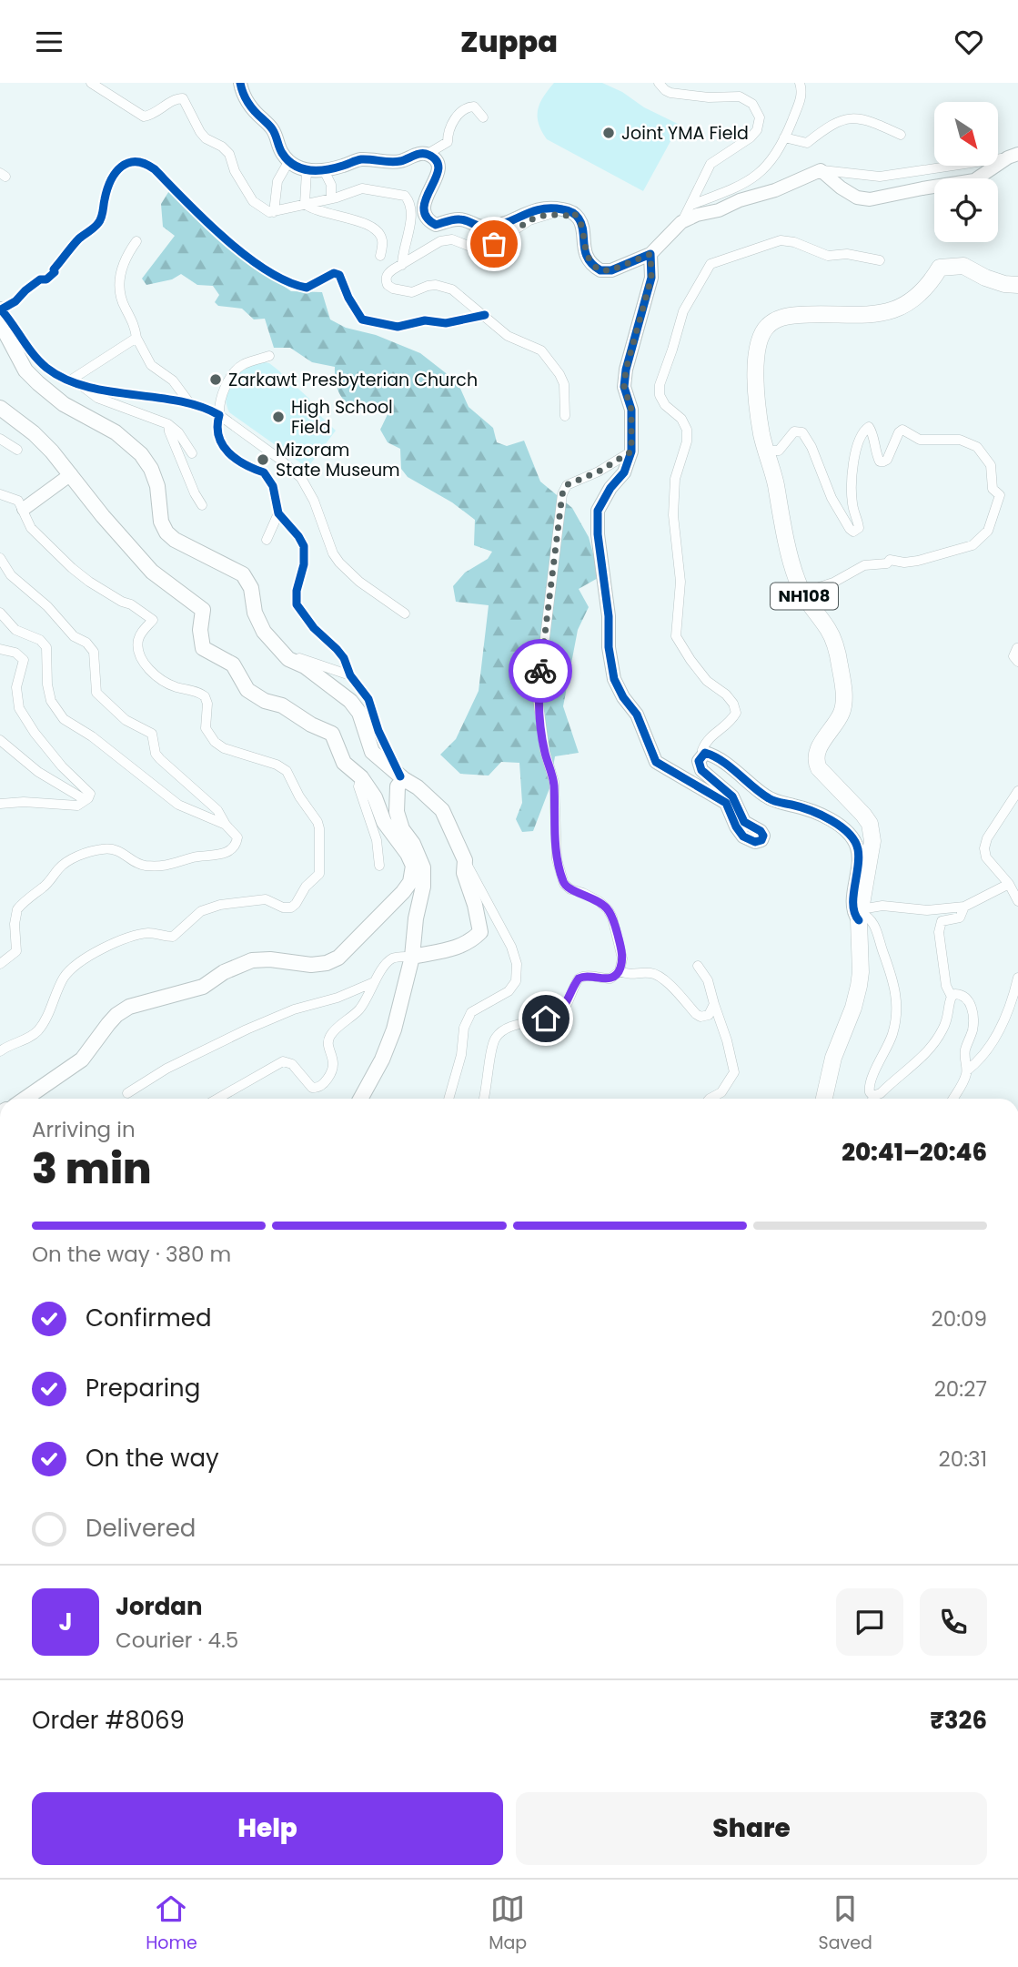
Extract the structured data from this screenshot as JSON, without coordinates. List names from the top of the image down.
{
  "streets": {
    "highway": ["NH108"]
  },
  "places": [
    "Joint YMA Field",
    "Zarkawt Presbyterian Church",
    "High School Field",
    "Mizoram State Museum"
  ],
  "north": "bottom right",
  "page": {
    "header": "Zuppa",
    "heading": ["3 min", "Arriving in", "20:41–20:46"],
    "panel": [
      "Jordan",
      "Courier · 4.5",
      "Order #8069",
      "₹326"
    ],
    "bar": "On the way · 380 m",
    "list": [
      ["Confirmed", "20:09"],
      ["Preparing", "20:27"],
      ["On the way", "20:31"],
      "Delivered"
    ],
    "round": "J",
    "buttons": ["Help", "Share"],
    "tabs": ["Home", "Map", "Saved"]
  }
}
